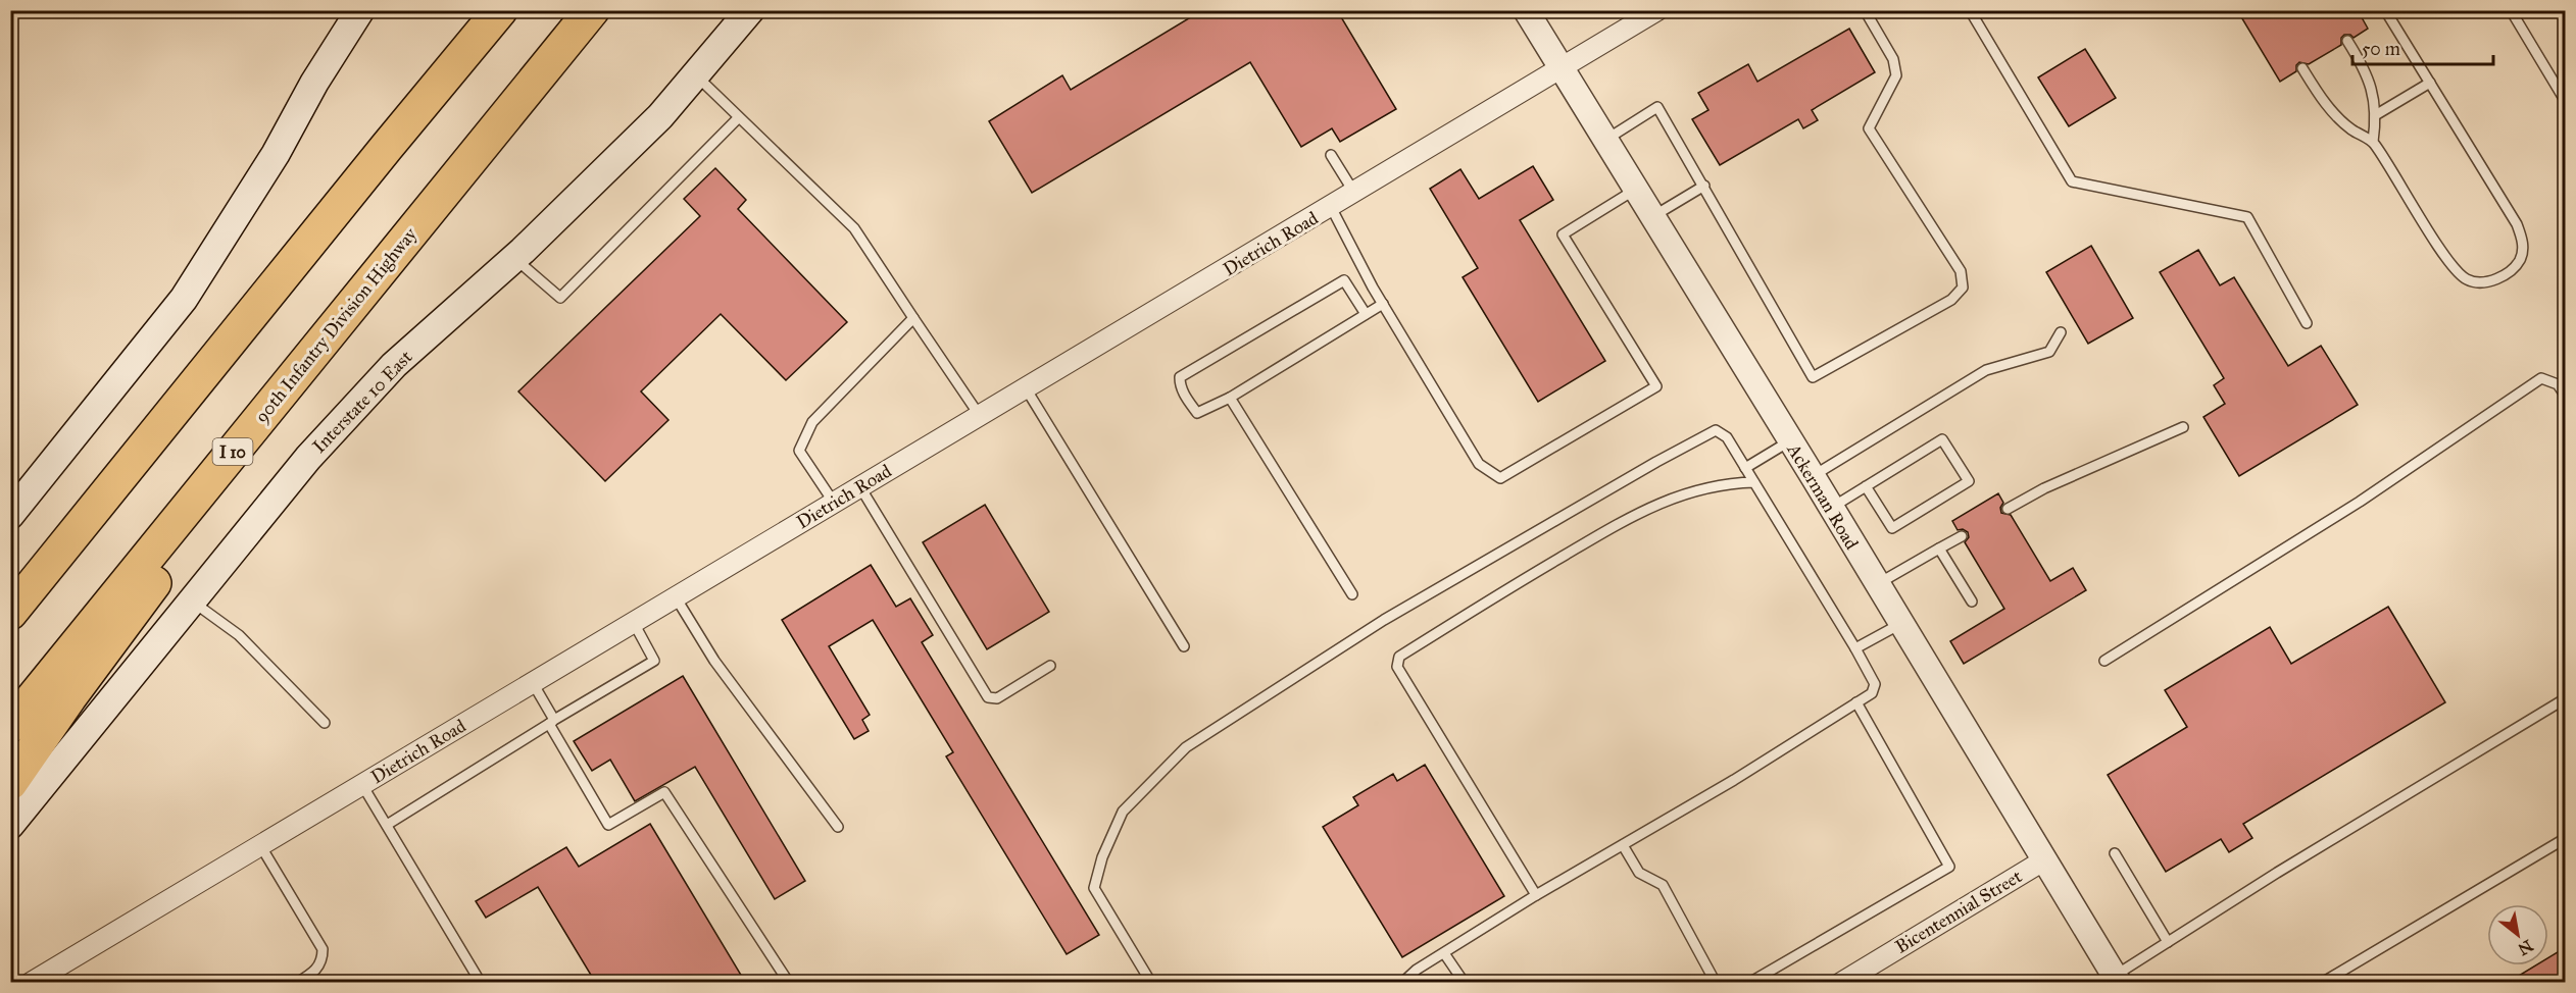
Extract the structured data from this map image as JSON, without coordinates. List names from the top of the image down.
{
  "streets": {
    "highway": ["90th Infantry Division Highway", "I 10"],
    "main road": ["Interstate 10 East"],
    "street": ["Dietrich Road", "Ackerman Road", "Bicentennial Street"]
  },
  "crossings": [
    ["Dietrich Road", "Ackerman Road"],
    ["Ackerman Road", "Bicentennial Street"]
  ],
  "scale_bar": "50 m",
  "north": "bottom right"
}
